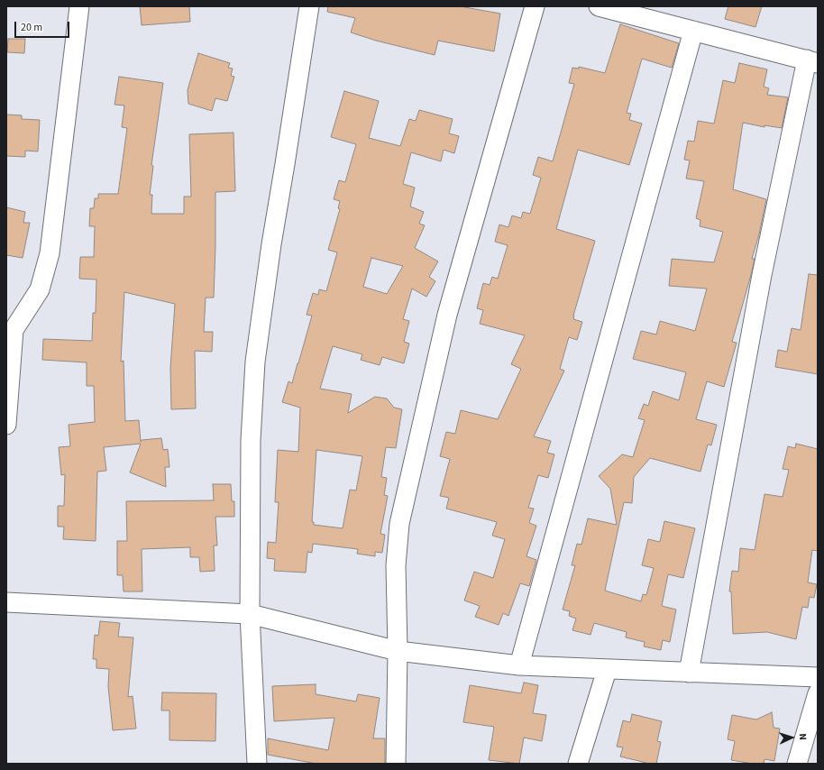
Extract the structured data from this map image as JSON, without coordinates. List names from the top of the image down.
{
  "scale_bar": "20 m",
  "north": "right"
}
